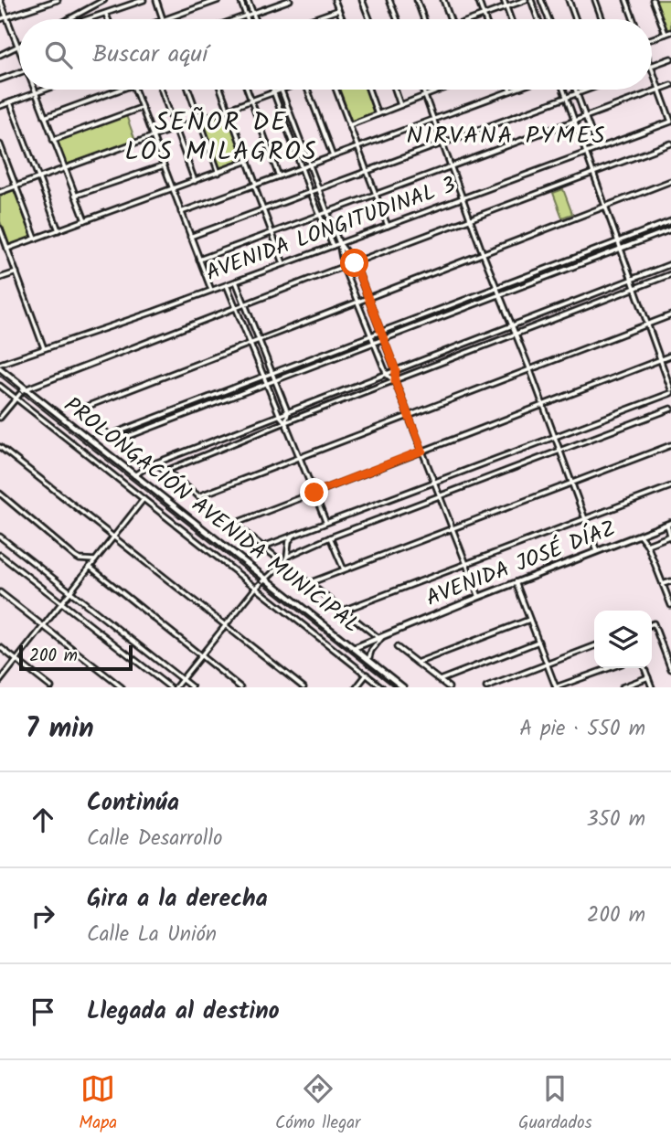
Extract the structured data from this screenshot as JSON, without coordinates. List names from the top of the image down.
{
  "streets": {
    "main road": ["PROLONGACIÓN AVENIDA MUNICIPAL", "AVENIDA JOSÉ DÍAZ"],
    "street": ["AVENIDA LONGITUDINAL 3"]
  },
  "crossings": [
    ["PROLONGACIÓN AVENIDA MUNICIPAL", "AVENIDA JOSÉ DÍAZ"]
  ],
  "districts": ["SEÑOR DE LOS MILAGROS", "NIRVANA PYMES"],
  "scale_bar": "200 m",
  "page": {
    "search": "Buscar aquí",
    "scale": "200 m",
    "heading": ["7 min", "A pie · 550 m"],
    "list": [
      ["Continúa", "Calle Desarrollo", "350 m"],
      ["Gira a la derecha", "Calle La Unión", "200 m"],
      "Llegada al destino"
    ],
    "nav": ["Mapa", "Cómo llegar", "Guardados"]
  }
}
